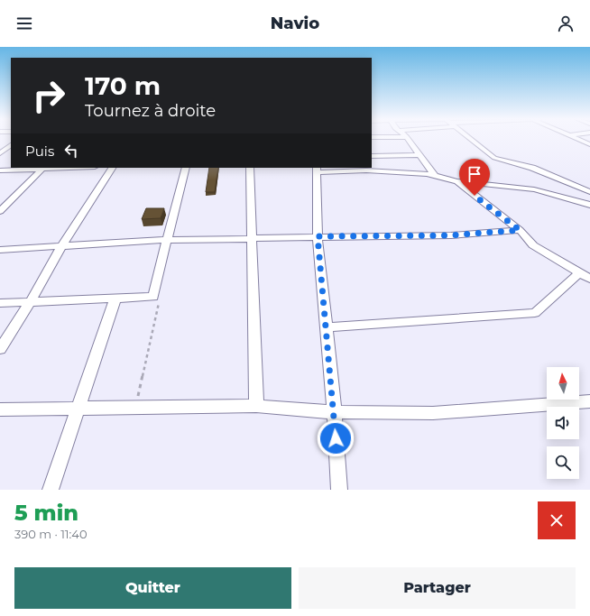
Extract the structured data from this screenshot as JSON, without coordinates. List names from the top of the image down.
{
  "north": "top",
  "page": {
    "header": "Navio",
    "turn": ["170 m", "Tournez à droite"],
    "then": "Puis",
    "heading": ["5 min", "390 m · 11:40"],
    "buttons": ["Quitter", "Partager"]
  }
}
